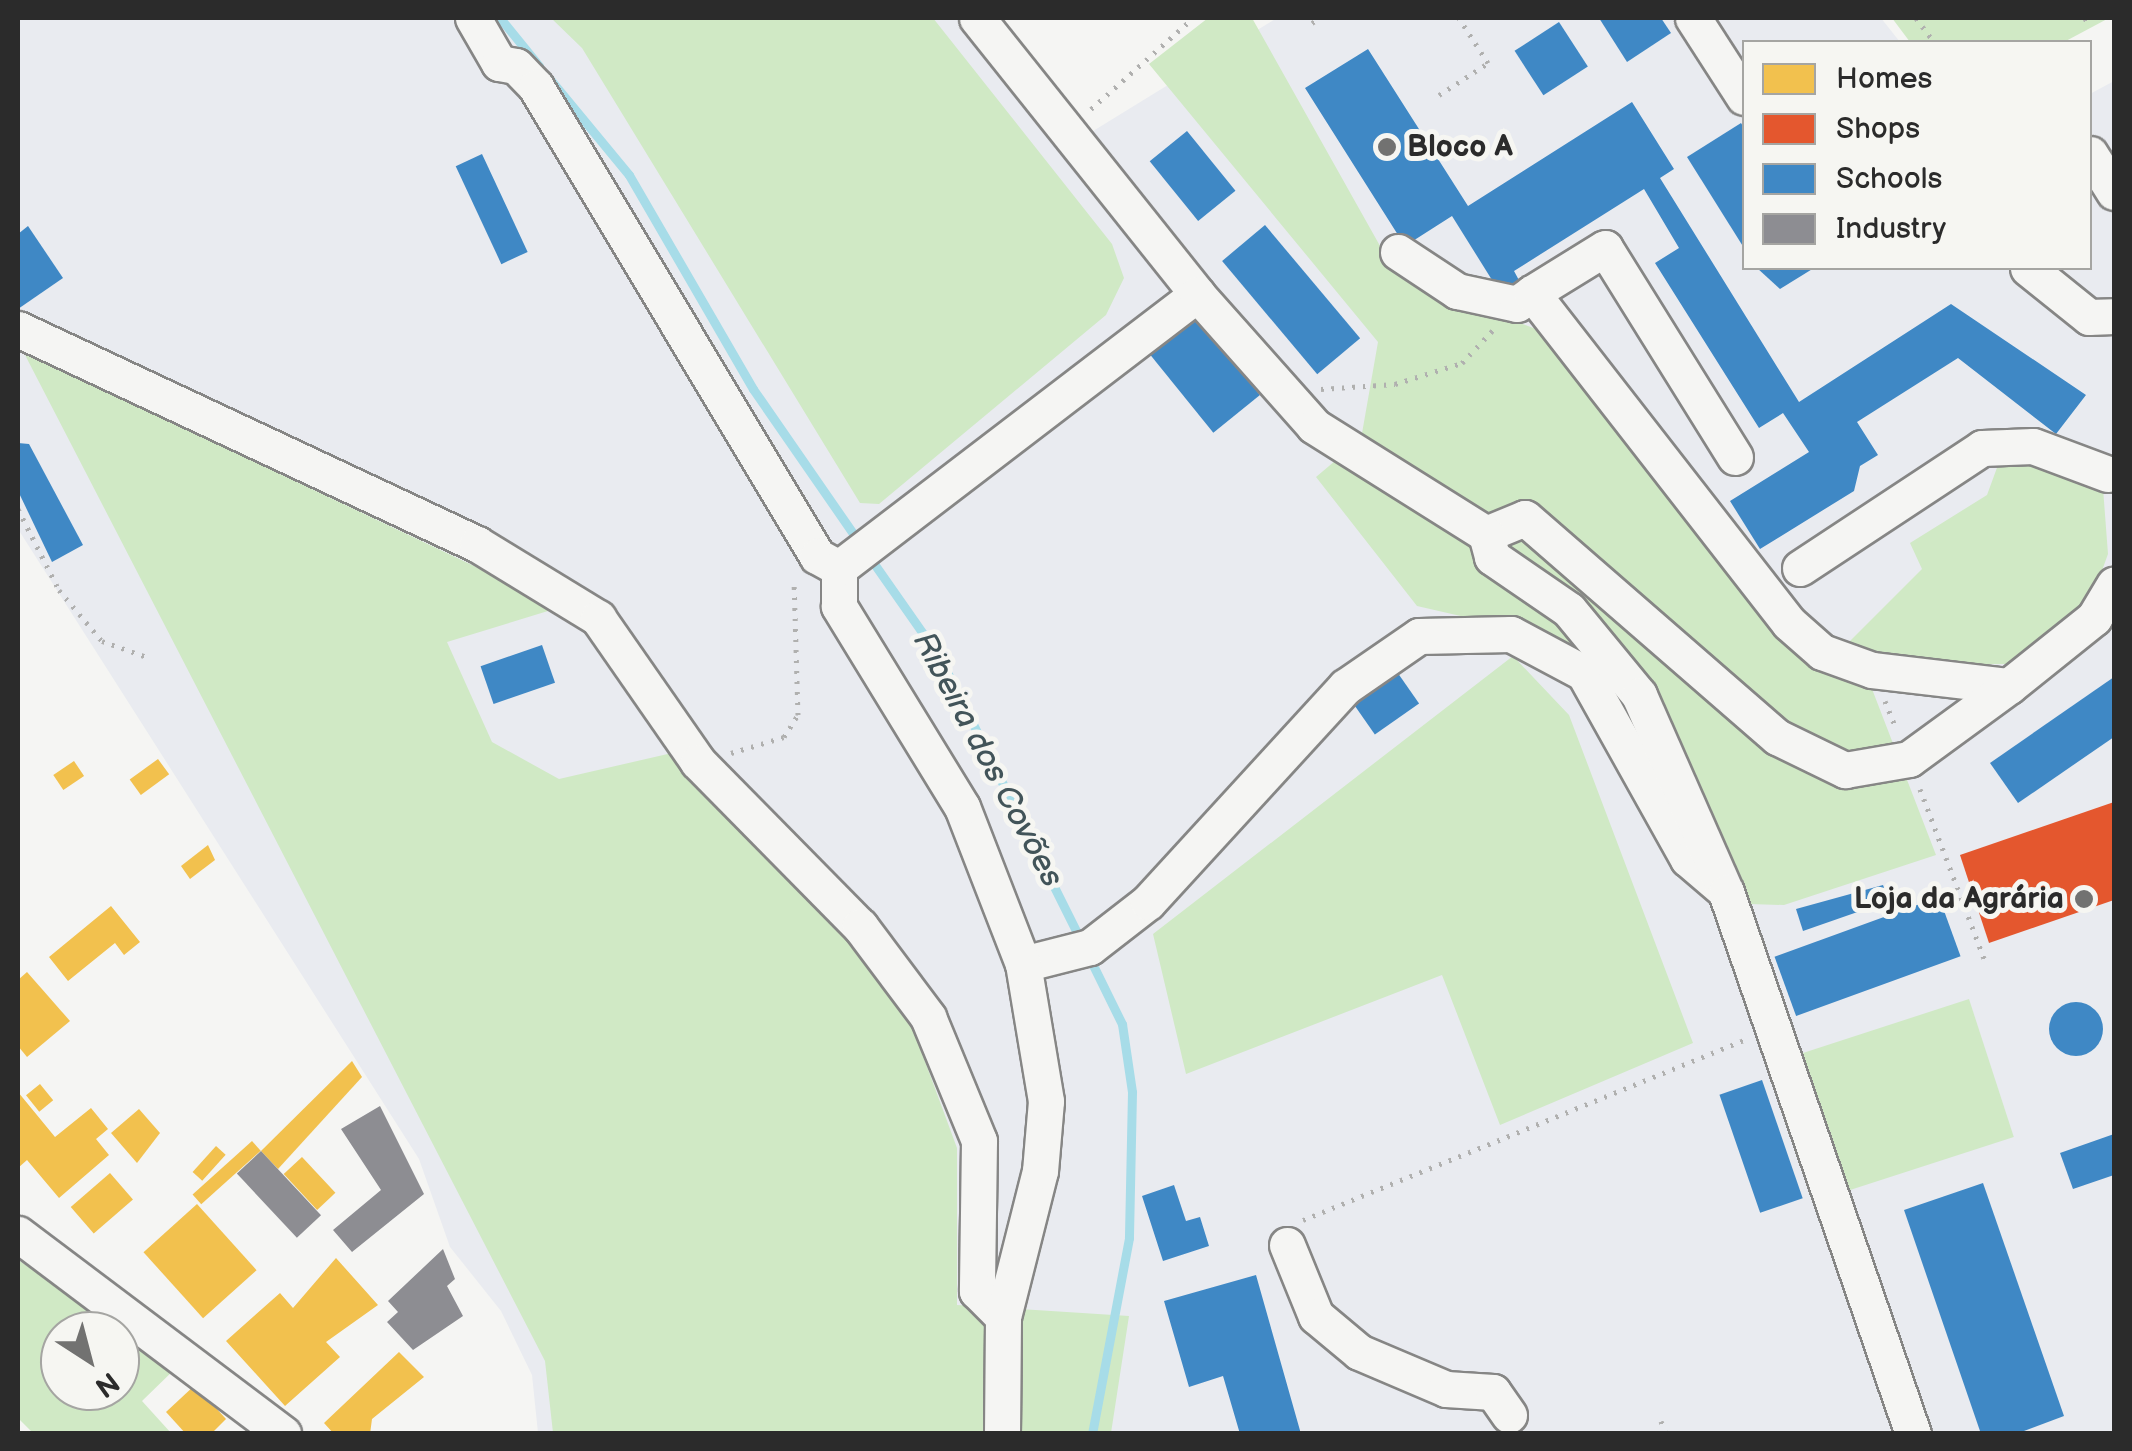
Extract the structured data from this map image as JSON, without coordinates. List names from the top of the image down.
{
  "water": ["Ribeira dos Covões"],
  "places": ["Bloco A", "Loja da Agrária"],
  "legend": [
    "Homes",
    "Shops",
    "Schools",
    "Industry"
  ],
  "north": "bottom right"
}
